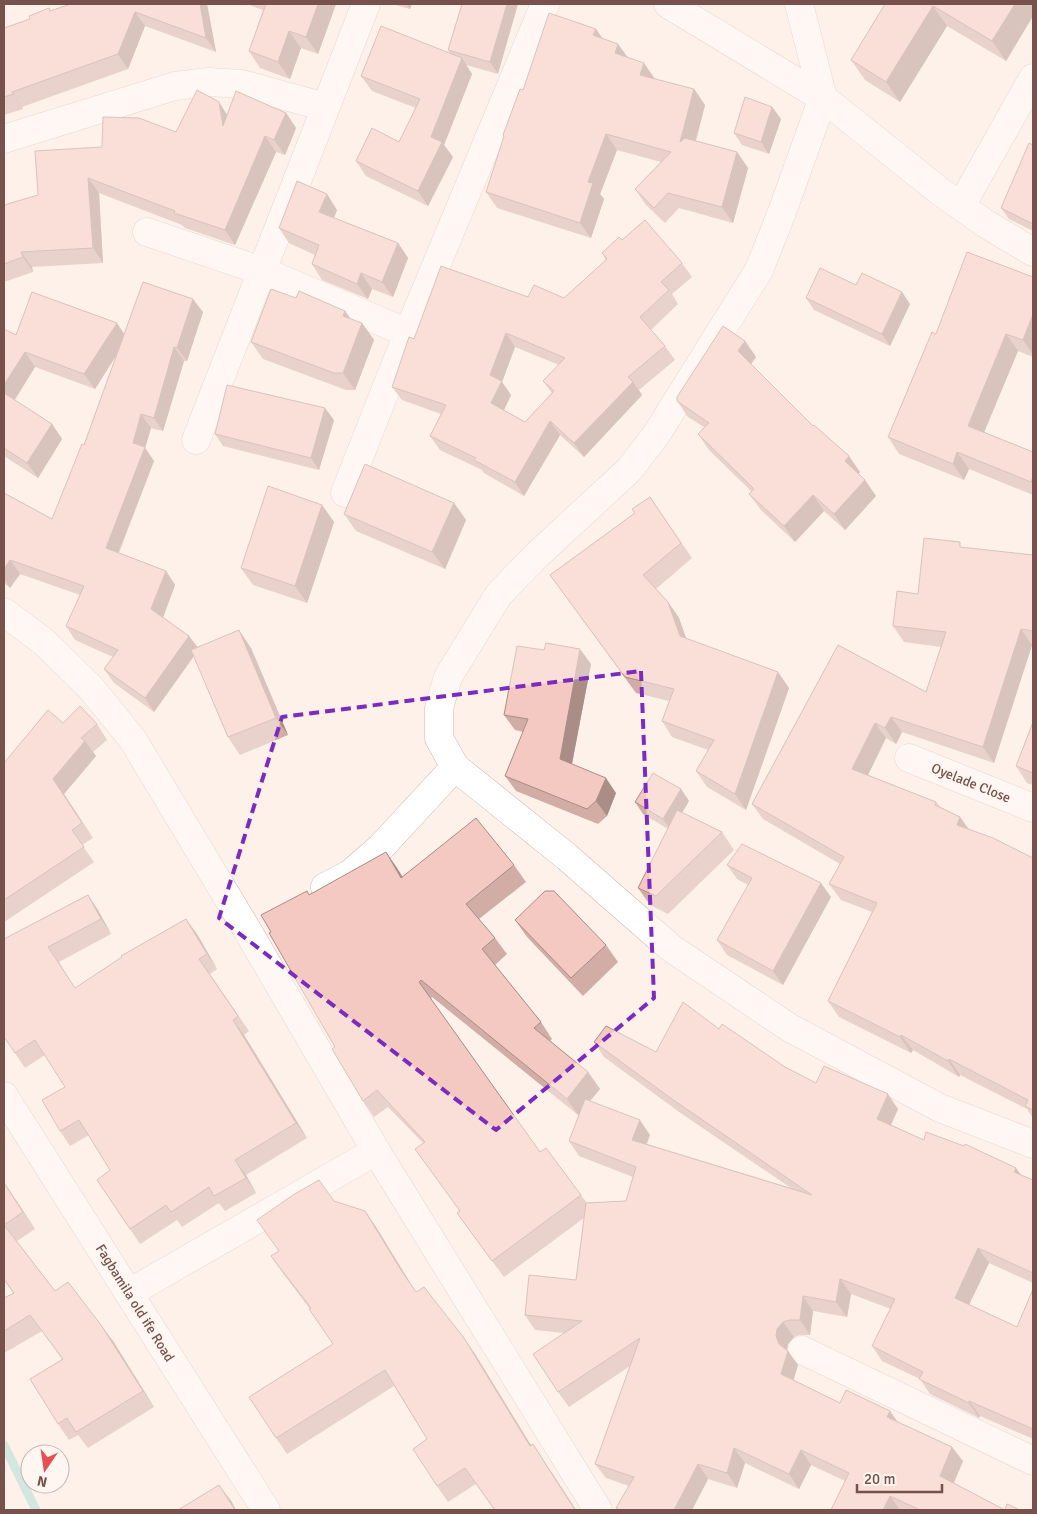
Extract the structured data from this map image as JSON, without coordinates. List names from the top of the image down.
{
  "streets": {
    "street": ["Oyelade Close", "Fagbamila old ife Road"]
  },
  "scale_bar": "20 m",
  "north": "bottom"
}
